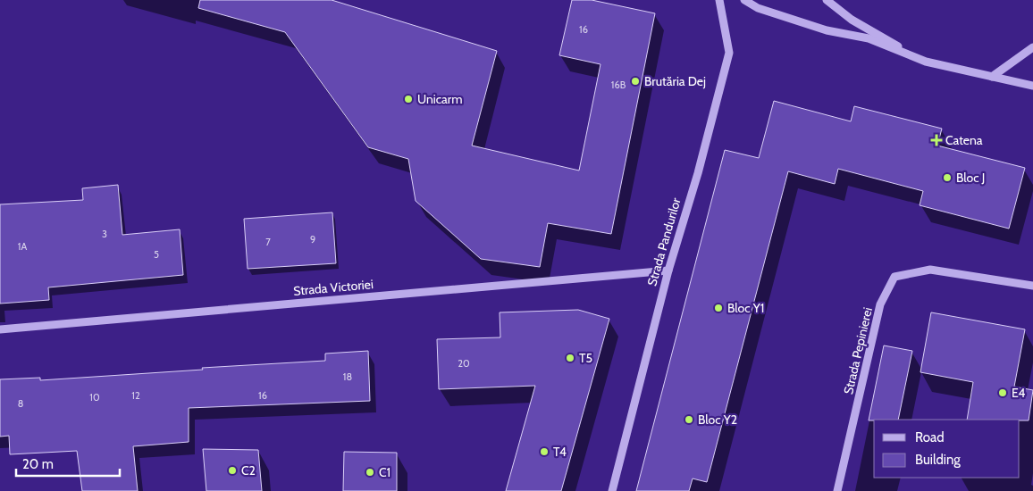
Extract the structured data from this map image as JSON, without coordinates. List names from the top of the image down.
{
  "streets": {
    "street": ["Strada Pandurilor", "Strada Victoriei", "Strada Pepinierei"]
  },
  "crossings": [
    ["Strada Pandurilor", "Strada Victoriei"]
  ],
  "places": {
    "other": [
      "Brutăria Dej",
      "Unicarm",
      "Bloc J",
      "Bloc Y1",
      "T5",
      "E4",
      "Bloc Y2",
      "T4",
      "C2",
      "C1"
    ],
    "health": ["Catena"]
  },
  "house_numbers": [
    "16",
    "16B",
    "3",
    "9",
    "7",
    "1A",
    "5",
    "20",
    "18",
    "12",
    "16",
    "10",
    "8"
  ],
  "legend": ["Road", "Building"],
  "scale_bar": "20 m"
}
